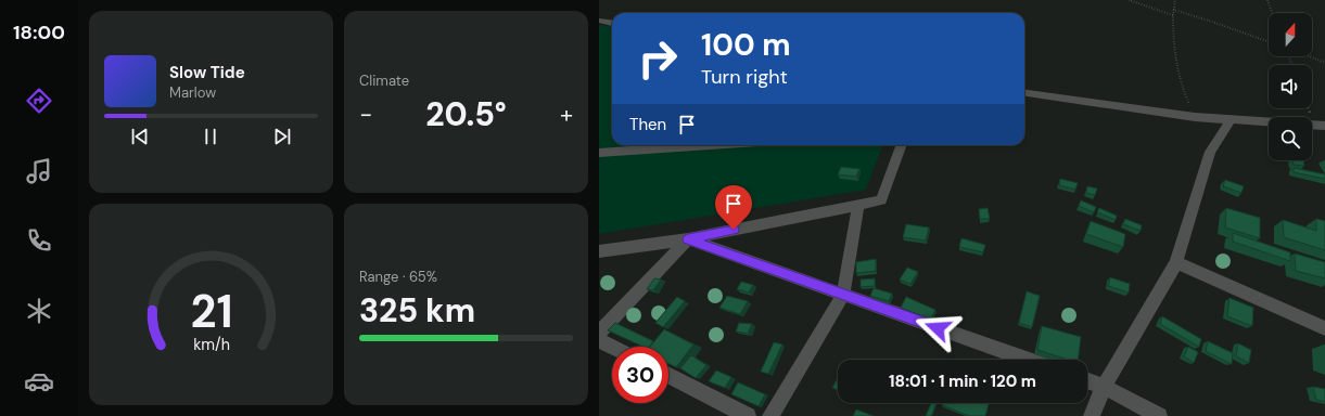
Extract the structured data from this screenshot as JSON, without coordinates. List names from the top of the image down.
{
  "north": "top",
  "page": {
    "tabs": "18:00",
    "tile": [
      "Climate",
      ["Range · 65%", "325 km"]
    ],
    "turn": ["100 m", "Turn right"],
    "song": ["Slow Tide", "Marlow"],
    "heat": ["−", "20.5°", "+"],
    "then": "Then",
    "limit": "30",
    "trip": "18:01 · 1 min · 120 m",
    "gauge": ["21", "km/h"]
  }
}
